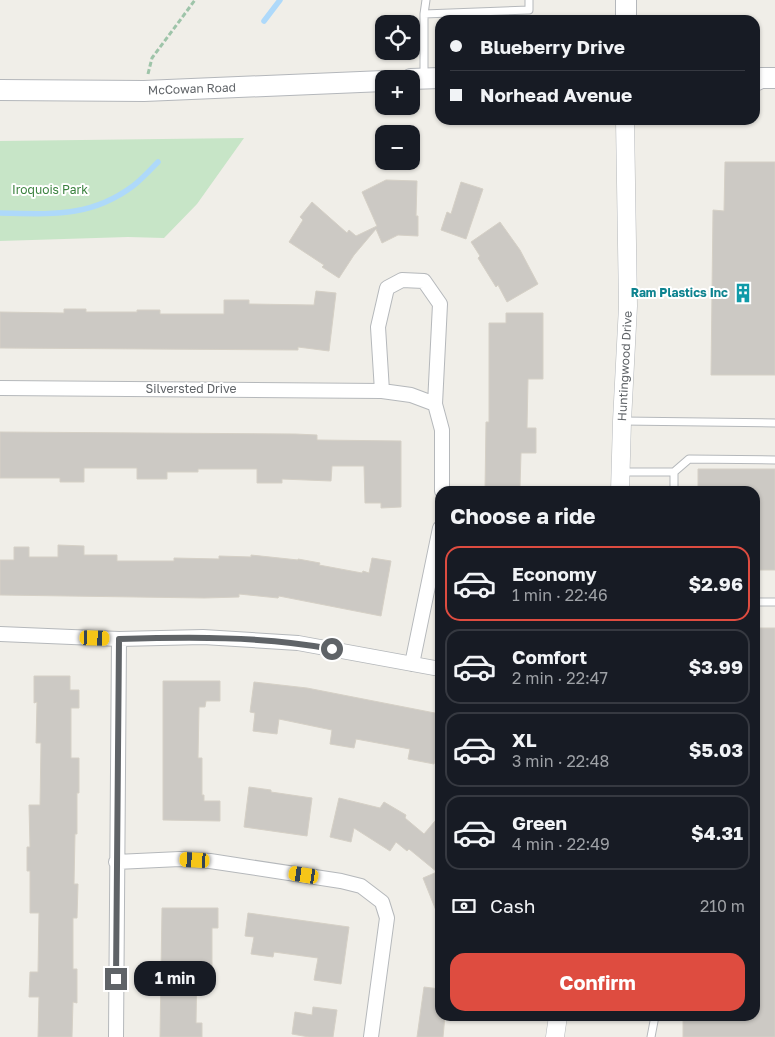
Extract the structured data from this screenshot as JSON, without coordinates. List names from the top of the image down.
{
  "streets": {
    "main road": ["McCowan Road"],
    "street": ["Huntingwood Drive", "Silversted Drive"]
  },
  "parks": ["Iroquois Park"],
  "places": {
    "building": ["Ram Plastics Inc"]
  },
  "page": {
    "map_buttons": ["+", "−"],
    "banner": ["Blueberry Drive", "Norhead Avenue"],
    "heading": "Choose a ride",
    "list": [
      {
        "name": "Economy",
        "note": "1 min · 22:46",
        "value": "$2.96"
      },
      {
        "name": "Comfort",
        "note": "2 min · 22:47",
        "value": "$3.99"
      },
      {
        "name": "XL",
        "note": "3 min · 22:48",
        "value": "$5.03"
      },
      {
        "name": "Green",
        "note": "4 min · 22:49",
        "value": "$4.31"
      }
    ],
    "pay": ["Cash", "210 m"],
    "buttons": "Confirm",
    "bubble": "1 min"
  }
}
